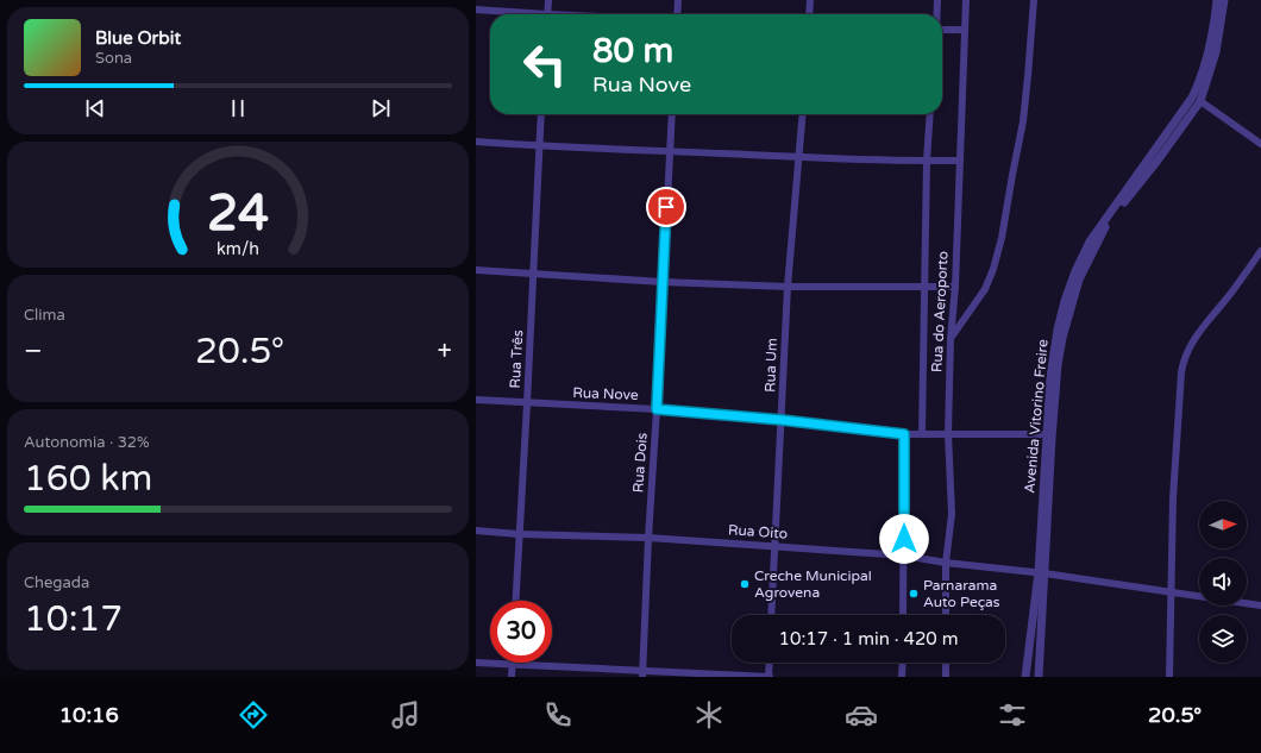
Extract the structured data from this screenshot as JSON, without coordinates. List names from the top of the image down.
{
  "streets": {
    "street": [
      "Rua do Aeroporto",
      "Rua Três",
      "Rua Um",
      "Rua Nove",
      "Avenida Vitorino Freire",
      "Rua Dois",
      "Rua Oito"
    ]
  },
  "crossings": [
    ["Rua do Aeroporto", "Rua Nove"],
    ["Rua do Aeroporto", "Rua Oito"],
    ["Rua Três", "Rua Nove"],
    ["Rua Três", "Rua Oito"],
    ["Rua Um", "Rua Nove"],
    ["Rua Um", "Rua Oito"],
    ["Rua Nove", "Avenida Vitorino Freire"],
    ["Rua Nove", "Rua Dois"],
    ["Avenida Vitorino Freire", "Rua Oito"],
    ["Rua Dois", "Rua Oito"]
  ],
  "places": ["Creche Municipal Agrovena", "Parnarama Auto Peças"],
  "north": "right",
  "page": {
    "turn": ["80 m", "Rua Nove"],
    "song": ["Blue Orbit", "Sona"],
    "tile": [
      "Clima",
      ["Autonomia · 32%", "160 km"],
      ["Chegada", "10:17"]
    ],
    "heat": ["−", "20.5°", "+"],
    "limit": "30",
    "trip": "10:17 · 1 min · 420 m",
    "tabs": ["10:16", "20.5°"],
    "gauge": ["24", "km/h"]
  }
}
